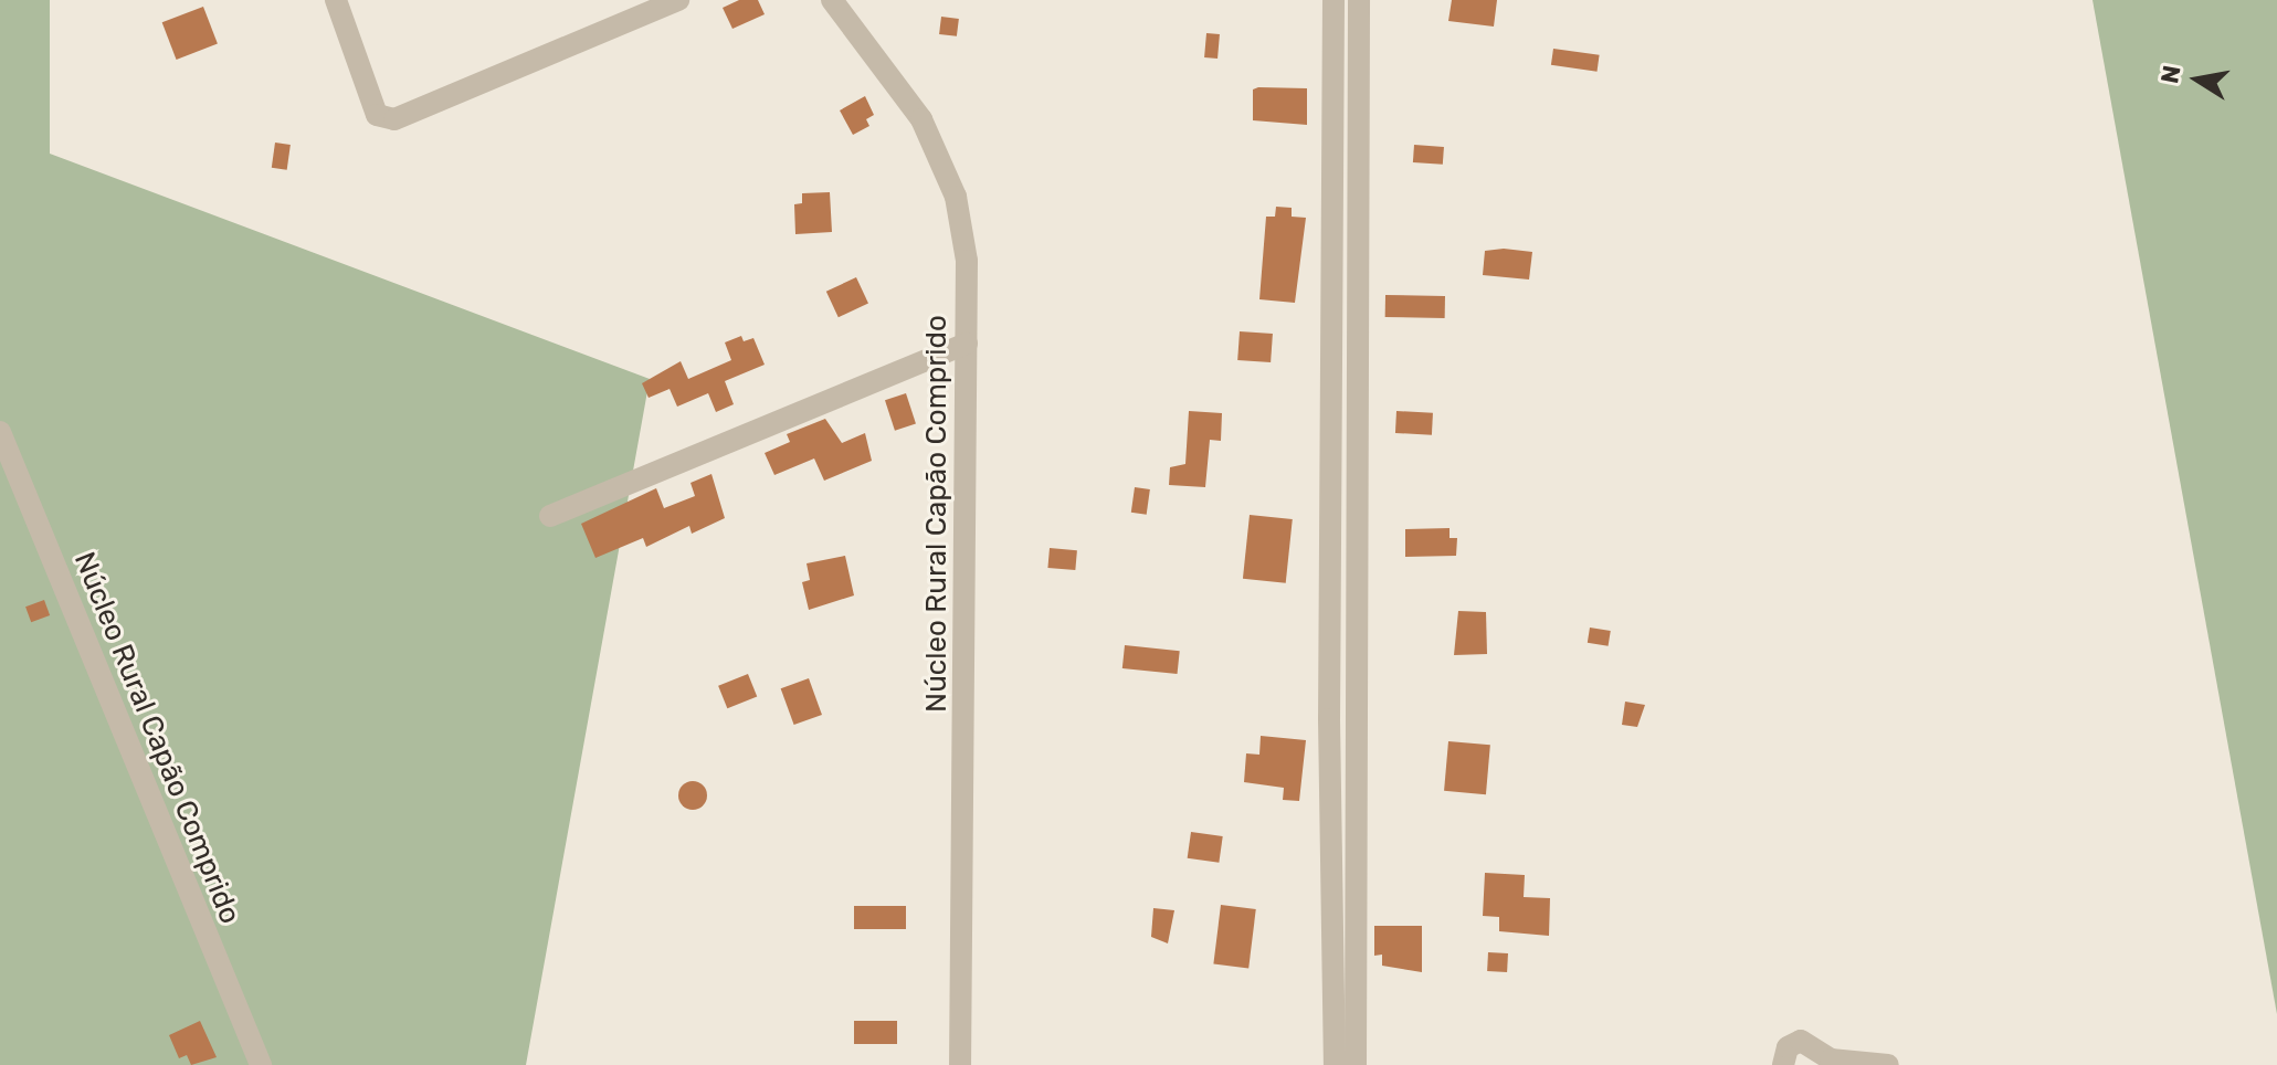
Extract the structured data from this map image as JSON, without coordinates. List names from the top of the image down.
{
  "streets": {
    "street": ["Núcleo Rural Capão Comprido"]
  },
  "north": "left"
}
